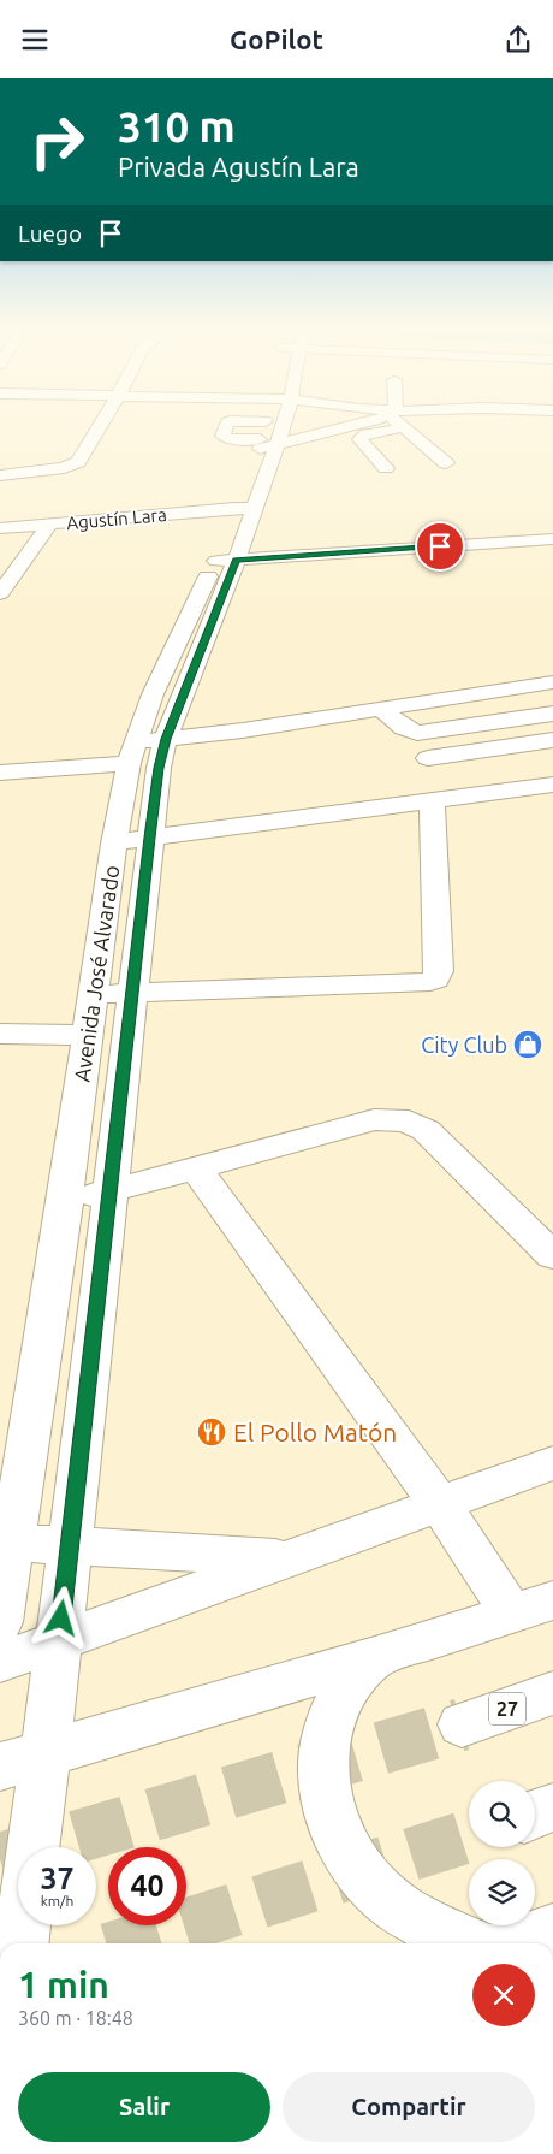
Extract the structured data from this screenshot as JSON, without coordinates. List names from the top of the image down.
{
  "streets": {
    "street": ["Agustín Lara", "Avenida José Alvarado", "27"]
  },
  "crossings": [
    ["Agustín Lara", "Avenida José Alvarado"]
  ],
  "places": {
    "shop": ["City Club"],
    "restaurant": ["El Pollo Matón"]
  },
  "page": {
    "header": "GoPilot",
    "turn": ["310 m", "Privada Agustín Lara"],
    "then": "Luego",
    "speed": "37 km/h",
    "limit": "40",
    "heading": ["1 min", "360 m · 18:48"],
    "buttons": ["Salir", "Compartir"]
  }
}
